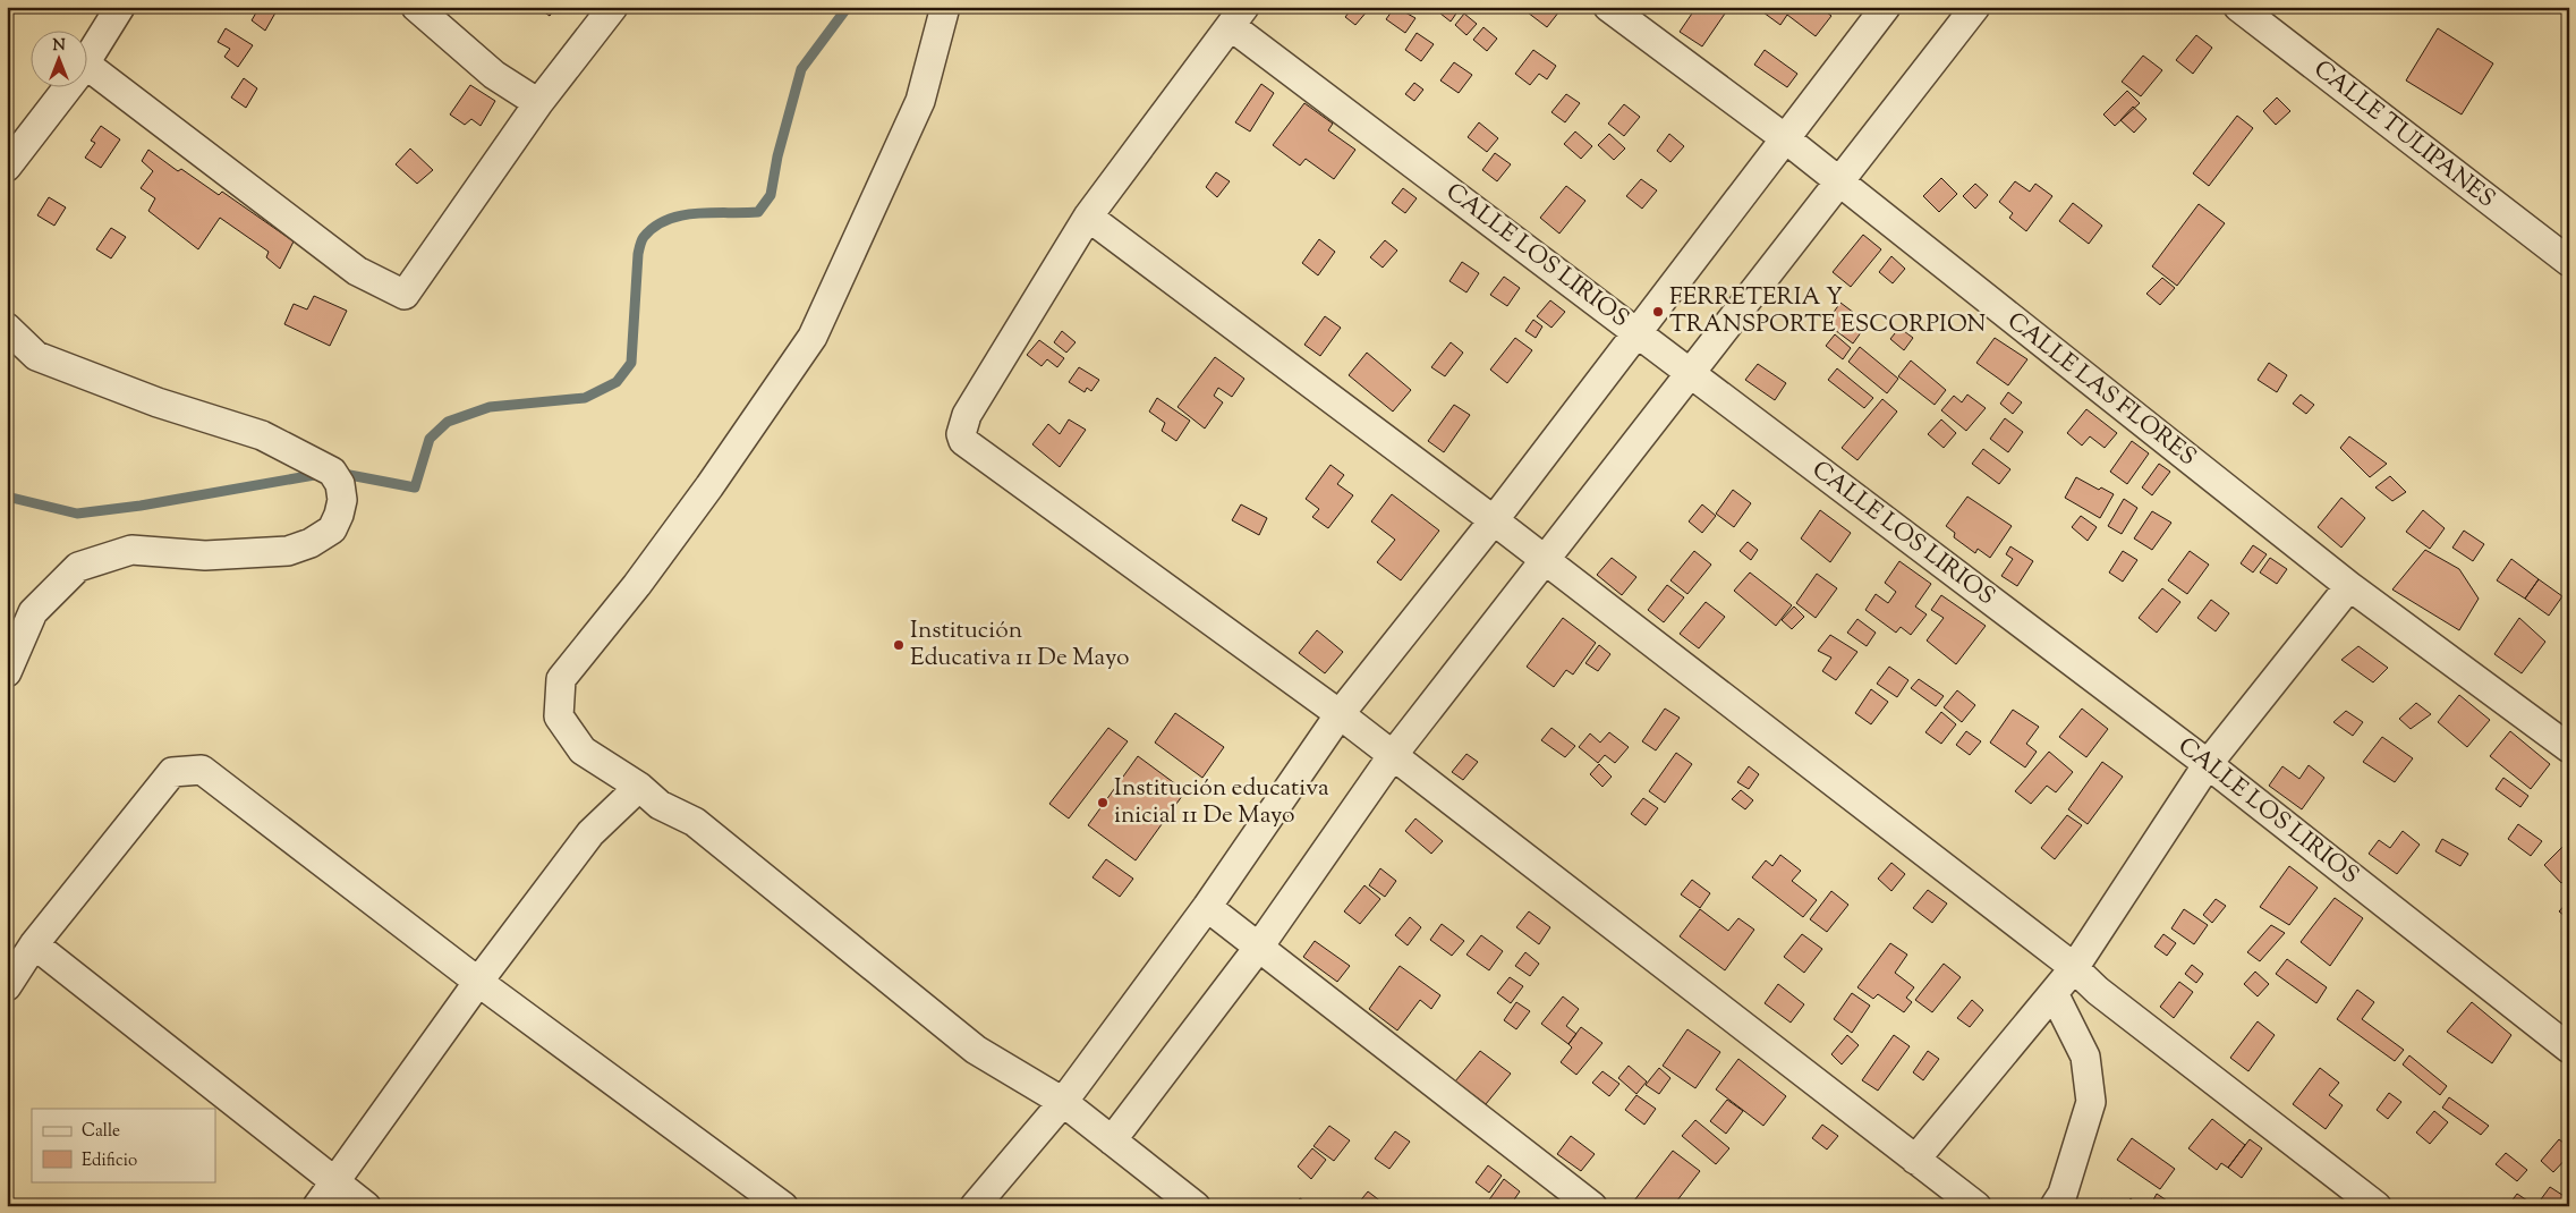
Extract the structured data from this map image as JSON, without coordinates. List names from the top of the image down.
{
  "streets": {
    "street": ["CALLE TULIPANES", "CALLE LOS LIRIOS", "CALLE LAS FLORES"]
  },
  "places": ["FERRETERIA Y TRANSPORTE ESCORPION", "Institución Educativa 11 De Mayo", "Institución educativa inicial 11 De Mayo"],
  "legend": ["Calle", "Edificio"],
  "north": "top"
}
